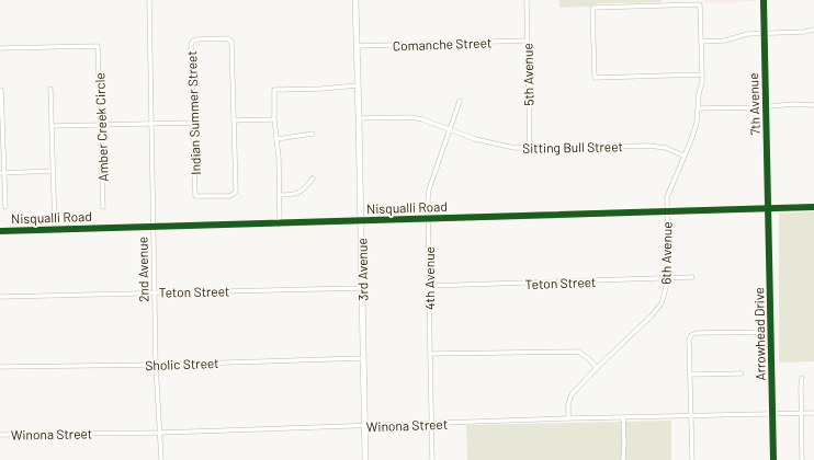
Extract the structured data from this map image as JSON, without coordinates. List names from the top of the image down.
{
  "streets": {
    "main road": [
      "7th Avenue",
      "Nisqualli Road",
      "3rd Avenue",
      "Arrowhead Drive"
    ],
    "street": [
      "Comanche Street",
      "5th Avenue",
      "Indian Summer Street",
      "Amber Creek Circle",
      "Sitting Bull Street",
      "6th Avenue",
      "2nd Avenue",
      "4th Avenue",
      "Teton Street",
      "Sholic Street",
      "Winona Street"
    ]
  },
  "crossings": [
    ["Comanche Street", "5th Avenue"],
    ["Comanche Street", "3rd Avenue"],
    ["5th Avenue", "Sitting Bull Street"],
    ["7th Avenue", "Nisqualli Road"],
    ["7th Avenue", "Arrowhead Drive"],
    ["Sitting Bull Street", "6th Avenue"],
    ["Sitting Bull Street", "3rd Avenue"],
    ["Sitting Bull Street", "4th Avenue"],
    ["Nisqualli Road", "6th Avenue"],
    ["Nisqualli Road", "2nd Avenue"],
    ["Nisqualli Road", "3rd Avenue"],
    ["Nisqualli Road", "4th Avenue"],
    ["Nisqualli Road", "Arrowhead Drive"],
    ["6th Avenue", "Teton Street"],
    ["6th Avenue", "Winona Street"],
    ["2nd Avenue", "Teton Street"],
    ["2nd Avenue", "Sholic Street"],
    ["2nd Avenue", "Winona Street"],
    ["3rd Avenue", "Teton Street"],
    ["3rd Avenue", "Sholic Street"],
    ["3rd Avenue", "Winona Street"],
    ["4th Avenue", "Teton Street"],
    ["4th Avenue", "Winona Street"],
    ["Arrowhead Drive", "Winona Street"]
  ]
}
